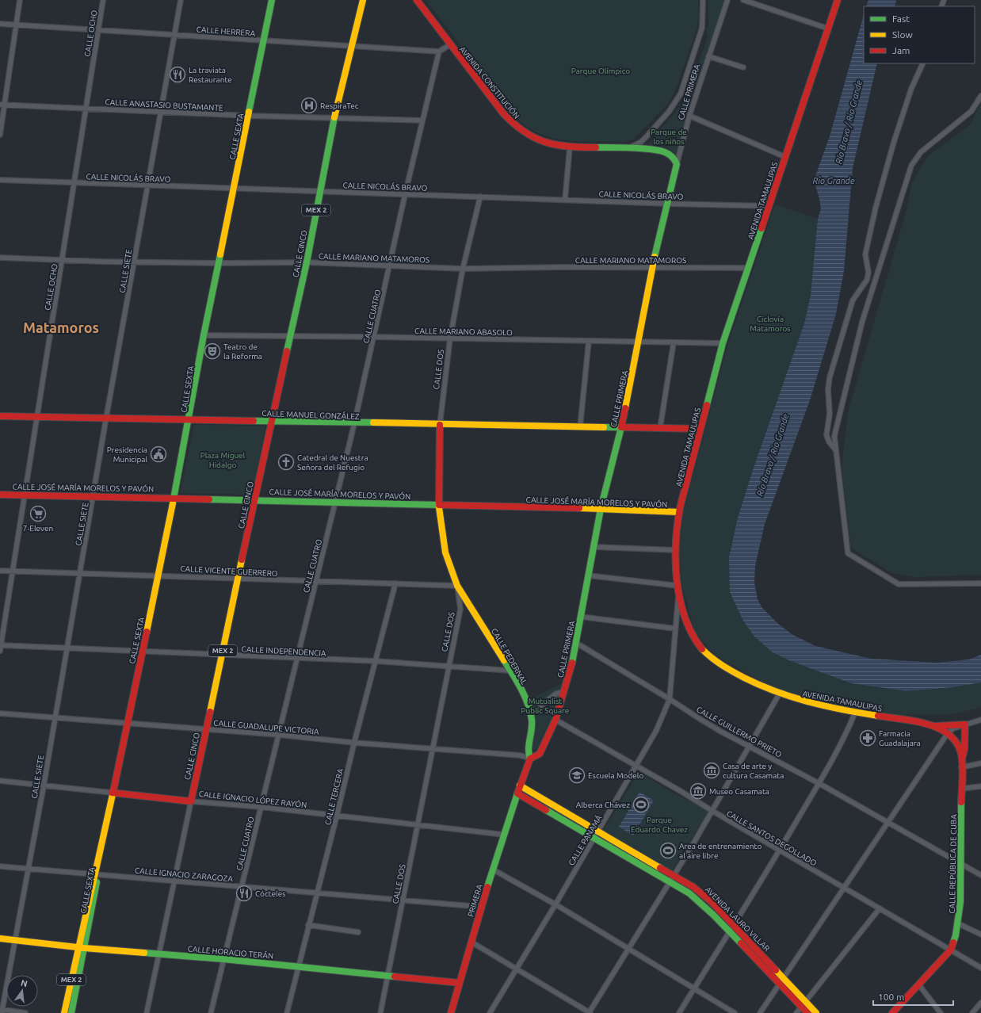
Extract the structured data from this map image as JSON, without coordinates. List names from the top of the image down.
{
  "streets": {
    "main road": [
      "AVENIDA CONSTITUCIÓN",
      "CALLE PRIMERA",
      "CALLE SEXTA",
      "AVENIDA TAMAULIPAS",
      "MEX 2",
      "CALLE CINCO",
      "CALLE DOS",
      "CALLE MANUEL GONZÁLEZ",
      "CALLE JOSÉ MARÍA MORELOS Y PAVÓN",
      "CALLE PEDERNAL",
      "CALLE IGNACIO LÓPEZ RAYÓN",
      "CALLE REPÚBLICA DE CUBA",
      "PRIMERA",
      "AVENIDA LAURO VILLAR",
      "CALLE HORACIO TERÁN"
    ],
    "street": [
      "CALLE HERRERA",
      "CALLE OCHO",
      "CALLE ANASTASIO BUSTAMANTE",
      "CALLE NICOLÁS BRAVO",
      "CALLE MARIANO MATAMOROS",
      "CALLE SIETE",
      "CALLE CUATRO",
      "CALLE MARIANO ABASOLO",
      "CALLE VICENTE GUERRERO",
      "CALLE INDEPENDENCIA",
      "CALLE GUADALUPE VICTORIA",
      "CALLE GUILLERMO PRIETO",
      "CALLE TERCERA",
      "CALLE SANTOS DEGOLLADO",
      "CALLE PANAMÁ",
      "CALLE IGNACIO ZARAGOZA"
    ]
  },
  "crossings": [
    ["CALLE HERRERA", "CALLE OCHO"],
    ["CALLE HERRERA", "CALLE SEXTA"],
    ["CALLE HERRERA", "CALLE CINCO"],
    ["CALLE HERRERA", "CALLE SIETE"],
    ["CALLE HERRERA", "CALLE CUATRO"],
    ["CALLE OCHO", "CALLE ANASTASIO BUSTAMANTE"],
    ["CALLE OCHO", "CALLE NICOLÁS BRAVO"],
    ["CALLE OCHO", "CALLE MARIANO MATAMOROS"],
    ["CALLE OCHO", "CALLE MANUEL GONZÁLEZ"],
    ["CALLE OCHO", "CALLE JOSÉ MARÍA MORELOS Y PAVÓN"],
    ["CALLE OCHO", "CALLE VICENTE GUERRERO"],
    ["CALLE OCHO", "CALLE INDEPENDENCIA"],
    ["AVENIDA CONSTITUCIÓN", "CALLE PRIMERA"],
    ["CALLE PRIMERA", "CALLE NICOLÁS BRAVO"],
    ["CALLE PRIMERA", "CALLE MARIANO MATAMOROS"],
    ["CALLE PRIMERA", "CALLE MARIANO ABASOLO"],
    ["CALLE PRIMERA", "CALLE MANUEL GONZÁLEZ"],
    ["CALLE PRIMERA", "CALLE JOSÉ MARÍA MORELOS Y PAVÓN"],
    ["CALLE PRIMERA", "CALLE PEDERNAL"],
    ["CALLE PRIMERA", "CALLE GUADALUPE VICTORIA"],
    ["CALLE PRIMERA", "CALLE GUILLERMO PRIETO"],
    ["CALLE PRIMERA", "CALLE SANTOS DEGOLLADO"],
    ["CALLE ANASTASIO BUSTAMANTE", "CALLE SEXTA"],
    ["CALLE ANASTASIO BUSTAMANTE", "CALLE CINCO"],
    ["CALLE ANASTASIO BUSTAMANTE", "CALLE SIETE"],
    ["CALLE ANASTASIO BUSTAMANTE", "CALLE CUATRO"],
    ["CALLE SEXTA", "CALLE NICOLÁS BRAVO"],
    ["CALLE SEXTA", "MEX 2"],
    ["CALLE SEXTA", "CALLE MARIANO MATAMOROS"],
    ["CALLE SEXTA", "CALLE MARIANO ABASOLO"],
    ["CALLE SEXTA", "CALLE MANUEL GONZÁLEZ"],
    ["CALLE SEXTA", "CALLE JOSÉ MARÍA MORELOS Y PAVÓN"],
    ["CALLE SEXTA", "CALLE VICENTE GUERRERO"],
    ["CALLE SEXTA", "CALLE INDEPENDENCIA"],
    ["CALLE SEXTA", "CALLE GUADALUPE VICTORIA"],
    ["CALLE SEXTA", "CALLE IGNACIO LÓPEZ RAYÓN"],
    ["CALLE SEXTA", "CALLE IGNACIO ZARAGOZA"],
    ["CALLE SEXTA", "CALLE HORACIO TERÁN"],
    ["CALLE NICOLÁS BRAVO", "AVENIDA TAMAULIPAS"],
    ["CALLE NICOLÁS BRAVO", "CALLE CINCO"],
    ["CALLE NICOLÁS BRAVO", "CALLE SIETE"],
    ["CALLE NICOLÁS BRAVO", "CALLE CUATRO"],
    ["CALLE NICOLÁS BRAVO", "CALLE DOS"],
    ["AVENIDA TAMAULIPAS", "CALLE MARIANO MATAMOROS"],
    ["AVENIDA TAMAULIPAS", "CALLE MARIANO ABASOLO"],
    ["AVENIDA TAMAULIPAS", "CALLE MANUEL GONZÁLEZ"],
    ["AVENIDA TAMAULIPAS", "CALLE JOSÉ MARÍA MORELOS Y PAVÓN"],
    ["AVENIDA TAMAULIPAS", "CALLE PANAMÁ"],
    ["AVENIDA TAMAULIPAS", "CALLE REPÚBLICA DE CUBA"],
    ["MEX 2", "CALLE HORACIO TERÁN"],
    ["CALLE CINCO", "CALLE MARIANO MATAMOROS"],
    ["CALLE CINCO", "CALLE MARIANO ABASOLO"],
    ["CALLE CINCO", "CALLE MANUEL GONZÁLEZ"],
    ["CALLE CINCO", "CALLE JOSÉ MARÍA MORELOS Y PAVÓN"],
    ["CALLE CINCO", "CALLE VICENTE GUERRERO"],
    ["CALLE CINCO", "CALLE INDEPENDENCIA"],
    ["CALLE CINCO", "CALLE GUADALUPE VICTORIA"],
    ["CALLE CINCO", "CALLE IGNACIO LÓPEZ RAYÓN"],
    ["CALLE CINCO", "CALLE IGNACIO ZARAGOZA"],
    ["CALLE CINCO", "CALLE HORACIO TERÁN"],
    ["CALLE MARIANO MATAMOROS", "CALLE SIETE"],
    ["CALLE MARIANO MATAMOROS", "CALLE CUATRO"],
    ["CALLE MARIANO MATAMOROS", "CALLE DOS"],
    ["CALLE SIETE", "CALLE MANUEL GONZÁLEZ"],
    ["CALLE SIETE", "CALLE JOSÉ MARÍA MORELOS Y PAVÓN"],
    ["CALLE SIETE", "CALLE VICENTE GUERRERO"],
    ["CALLE SIETE", "CALLE INDEPENDENCIA"],
    ["CALLE SIETE", "CALLE GUADALUPE VICTORIA"],
    ["CALLE SIETE", "CALLE IGNACIO LÓPEZ RAYÓN"],
    ["CALLE SIETE", "CALLE IGNACIO ZARAGOZA"],
    ["CALLE SIETE", "CALLE HORACIO TERÁN"],
    ["CALLE CUATRO", "CALLE MARIANO ABASOLO"],
    ["CALLE CUATRO", "CALLE MANUEL GONZÁLEZ"],
    ["CALLE CUATRO", "CALLE JOSÉ MARÍA MORELOS Y PAVÓN"],
    ["CALLE CUATRO", "CALLE VICENTE GUERRERO"],
    ["CALLE CUATRO", "CALLE INDEPENDENCIA"],
    ["CALLE CUATRO", "CALLE GUADALUPE VICTORIA"],
    ["CALLE CUATRO", "CALLE IGNACIO LÓPEZ RAYÓN"],
    ["CALLE CUATRO", "CALLE IGNACIO ZARAGOZA"],
    ["CALLE CUATRO", "CALLE HORACIO TERÁN"],
    ["CALLE MARIANO ABASOLO", "CALLE DOS"],
    ["CALLE DOS", "CALLE MANUEL GONZÁLEZ"],
    ["CALLE DOS", "CALLE JOSÉ MARÍA MORELOS Y PAVÓN"],
    ["CALLE DOS", "CALLE VICENTE GUERRERO"],
    ["CALLE DOS", "CALLE INDEPENDENCIA"],
    ["CALLE DOS", "CALLE PEDERNAL"],
    ["CALLE DOS", "CALLE GUADALUPE VICTORIA"],
    ["CALLE DOS", "CALLE IGNACIO LÓPEZ RAYÓN"],
    ["CALLE DOS", "CALLE IGNACIO ZARAGOZA"],
    ["CALLE DOS", "CALLE HORACIO TERÁN"],
    ["CALLE VICENTE GUERRERO", "CALLE PEDERNAL"],
    ["CALLE VICENTE GUERRERO", "CALLE TERCERA"],
    ["CALLE INDEPENDENCIA", "CALLE PEDERNAL"],
    ["CALLE INDEPENDENCIA", "CALLE TERCERA"],
    ["CALLE PEDERNAL", "CALLE GUADALUPE VICTORIA"],
    ["CALLE GUADALUPE VICTORIA", "CALLE TERCERA"],
    ["CALLE GUILLERMO PRIETO", "CALLE PANAMÁ"],
    ["CALLE GUILLERMO PRIETO", "CALLE REPÚBLICA DE CUBA"],
    ["CALLE TERCERA", "CALLE IGNACIO LÓPEZ RAYÓN"],
    ["CALLE TERCERA", "CALLE IGNACIO ZARAGOZA"],
    ["CALLE TERCERA", "CALLE HORACIO TERÁN"],
    ["CALLE IGNACIO LÓPEZ RAYÓN", "PRIMERA"],
    ["CALLE SANTOS DEGOLLADO", "CALLE PANAMÁ"],
    ["CALLE SANTOS DEGOLLADO", "CALLE REPÚBLICA DE CUBA"],
    ["CALLE PANAMÁ", "AVENIDA LAURO VILLAR"],
    ["CALLE IGNACIO ZARAGOZA", "PRIMERA"],
    ["PRIMERA", "AVENIDA LAURO VILLAR"],
    ["PRIMERA", "CALLE HORACIO TERÁN"]
  ],
  "districts": ["Matamoros"],
  "water": ["Río Bravo / Rio Grande", "Rio Grande"],
  "parks": [
    "Parque Olímpico",
    "Parque de los niños",
    "Ciclovía Matamoros",
    "Plaza Miguel Hidalgo",
    "Mutualist Public Square",
    "Parque Eduardo Chavez"
  ],
  "places": {
    "restaurant": ["La traviata Restaurante", "Cócteles"],
    "hospital": ["RespiraTec"],
    "theatre": ["Teatro de la Reforma"],
    "public building": ["Presidencia Municipal"],
    "church": ["Catedral de Nuestra Señora del Refugio"],
    "supermarket": ["7-Eleven"],
    "pharmacy": ["Farmacia Guadalajara"],
    "museum": ["Casa de arte y cultura Casamata", "Museo Casamata"],
    "school or university": ["Escuela Modelo"],
    "sports": ["Alberca Chávez", "Area de entrenamiento al aire libre"]
  },
  "legend": ["Fast", "Slow", "Jam"],
  "scale_bar": "100 m",
  "north": "top"
}
